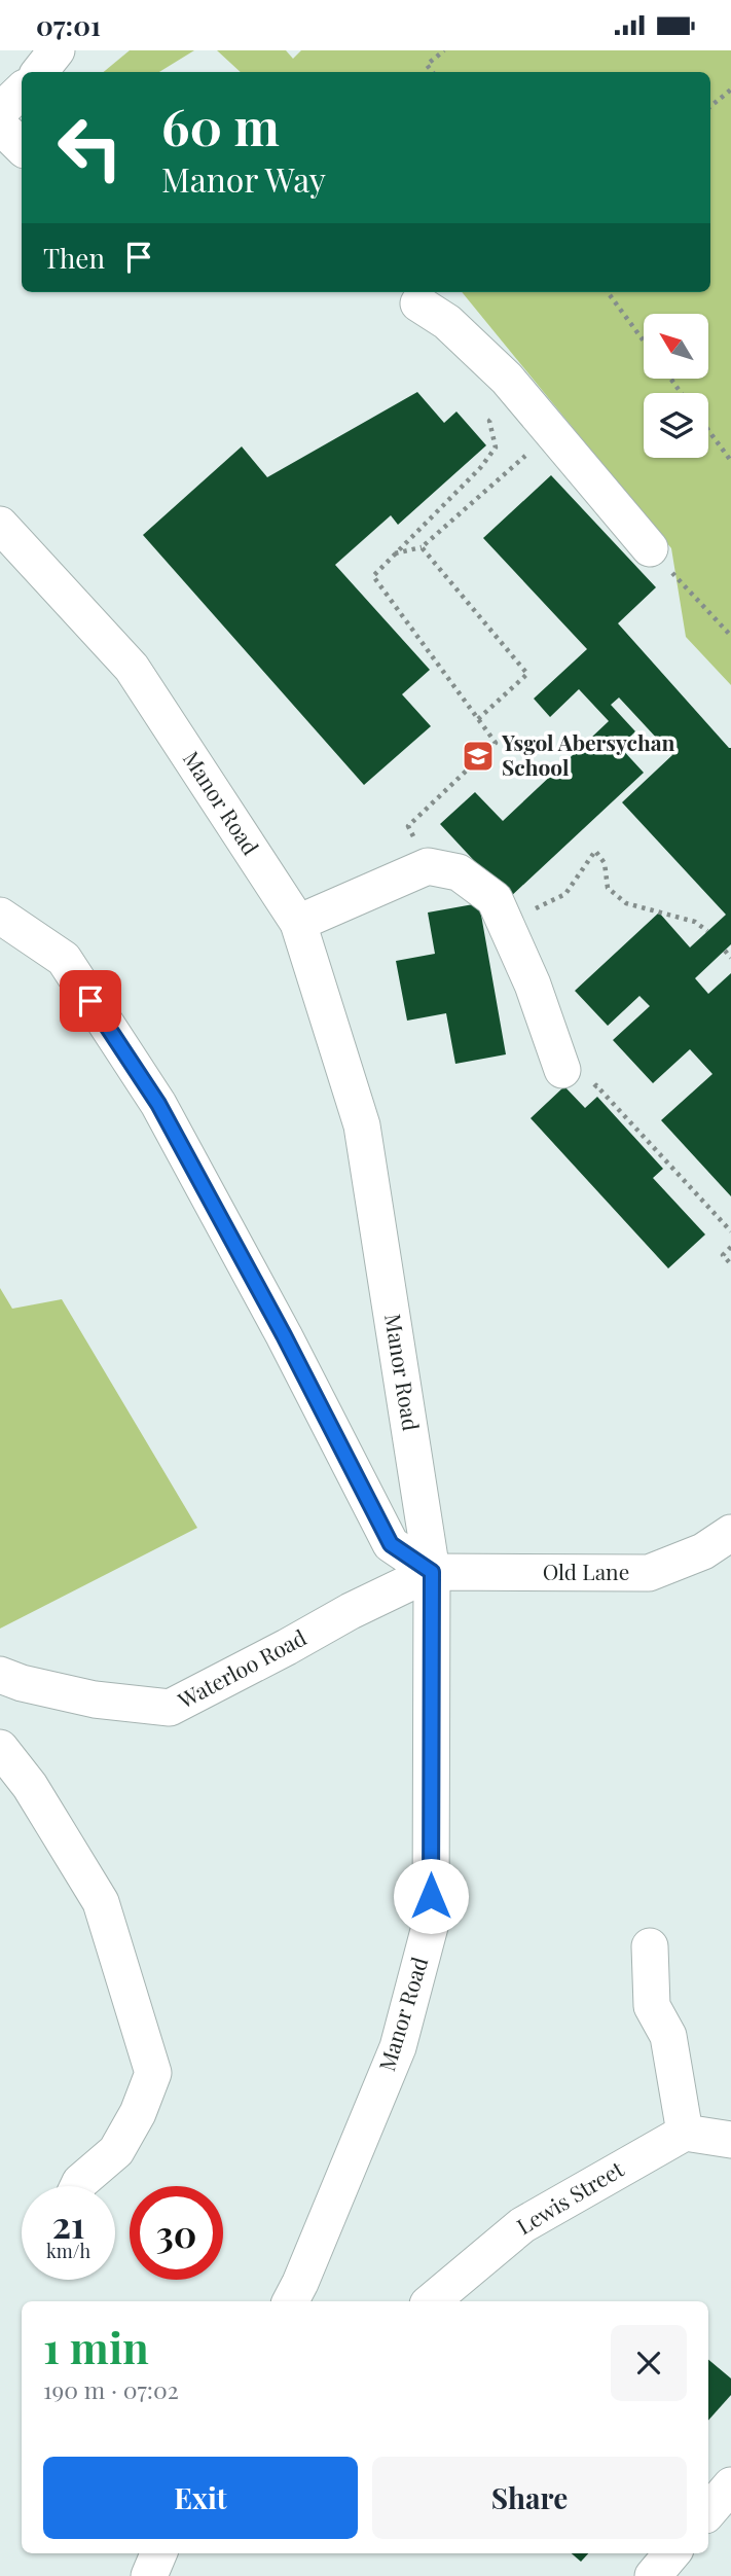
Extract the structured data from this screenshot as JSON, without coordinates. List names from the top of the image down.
{
  "streets": {
    "street": [
      "Manor Road",
      "Old Lane",
      "Waterloo Road",
      "Lewis Street"
    ]
  },
  "crossings": [
    ["Manor Road", "Old Lane"],
    ["Manor Road", "Waterloo Road"],
    ["Old Lane", "Waterloo Road"]
  ],
  "places": {
    "school or university": ["Ysgol Abersychan School"]
  },
  "north": "top left",
  "page": {
    "status": "07:01",
    "turn": ["60 m", "Manor Way"],
    "then": "Then",
    "speed": "21 km/h",
    "limit": "30",
    "heading": ["1 min", "190 m · 07:02"],
    "buttons": ["Exit", "Share"]
  }
}
